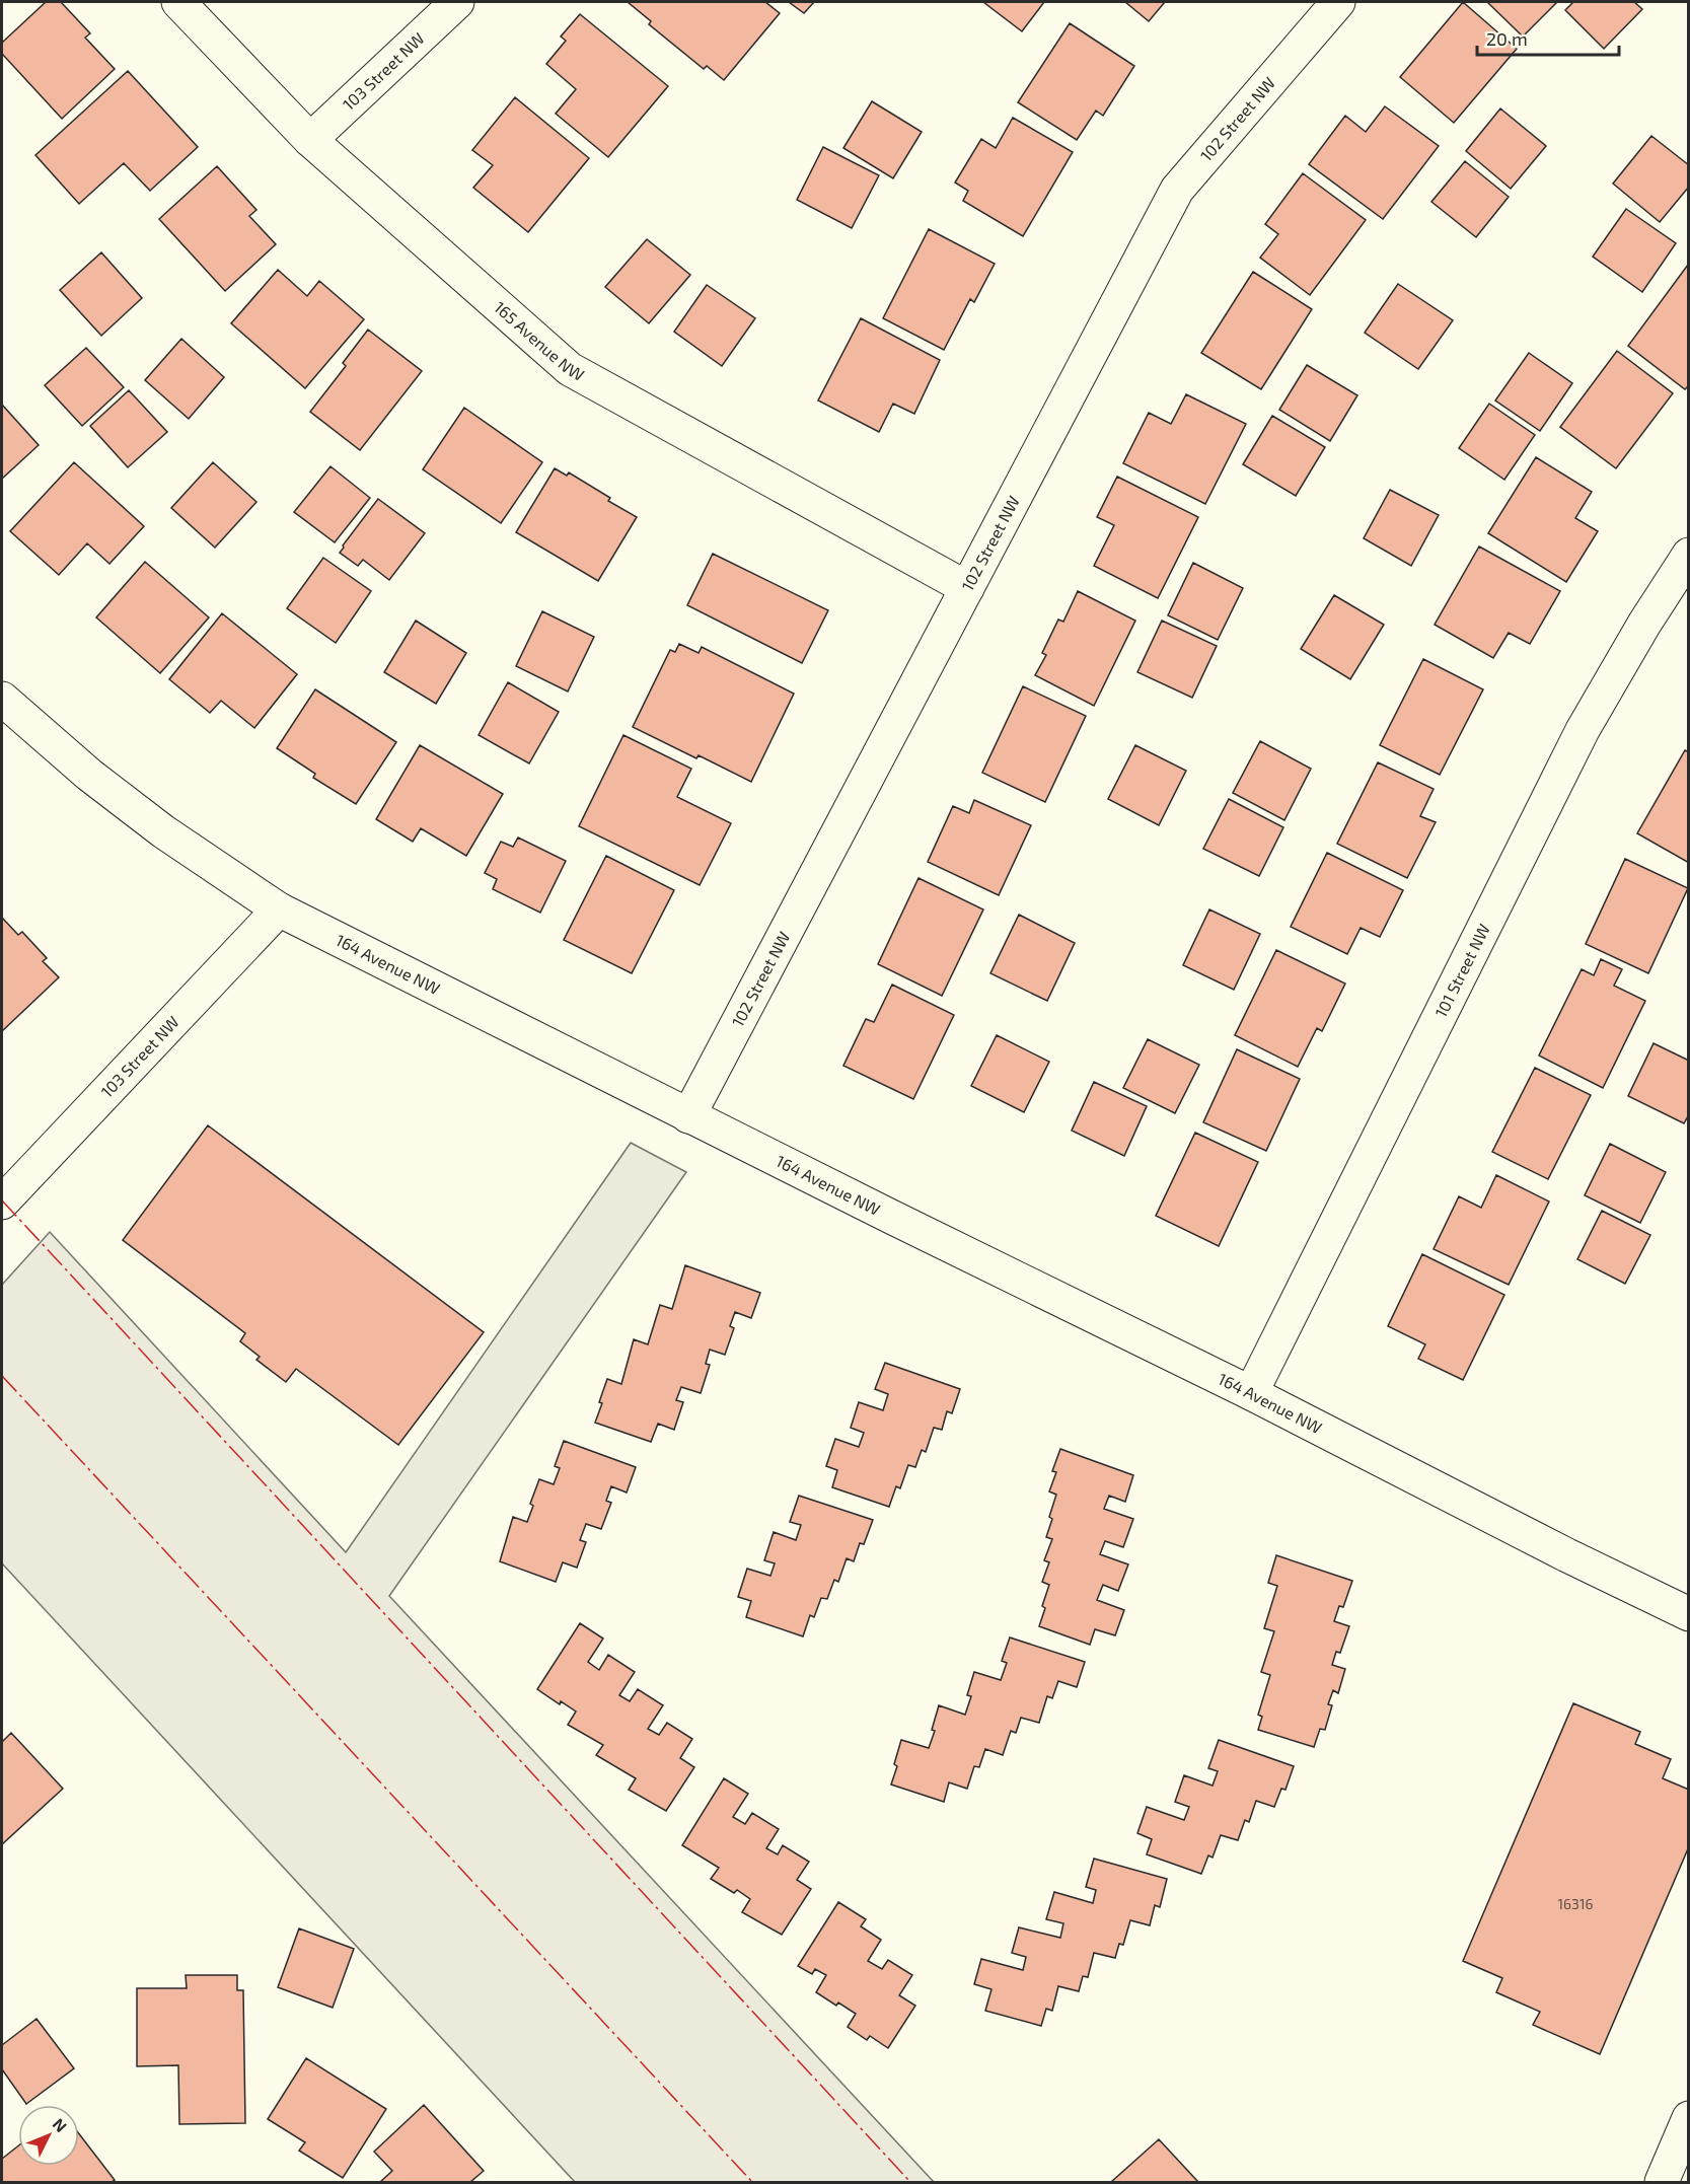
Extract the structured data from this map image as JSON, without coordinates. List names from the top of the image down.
{
  "streets": {
    "street": [
      "103 Street NW",
      "102 Street NW",
      "165 Avenue NW",
      "164 Avenue NW",
      "101 Street NW"
    ]
  },
  "crossings": [
    ["103 Street NW", "165 Avenue NW"],
    ["103 Street NW", "164 Avenue NW"],
    ["102 Street NW", "165 Avenue NW"],
    ["102 Street NW", "164 Avenue NW"],
    ["164 Avenue NW", "101 Street NW"]
  ],
  "house_numbers": ["16316"],
  "scale_bar": "20 m",
  "north": "top right"
}
